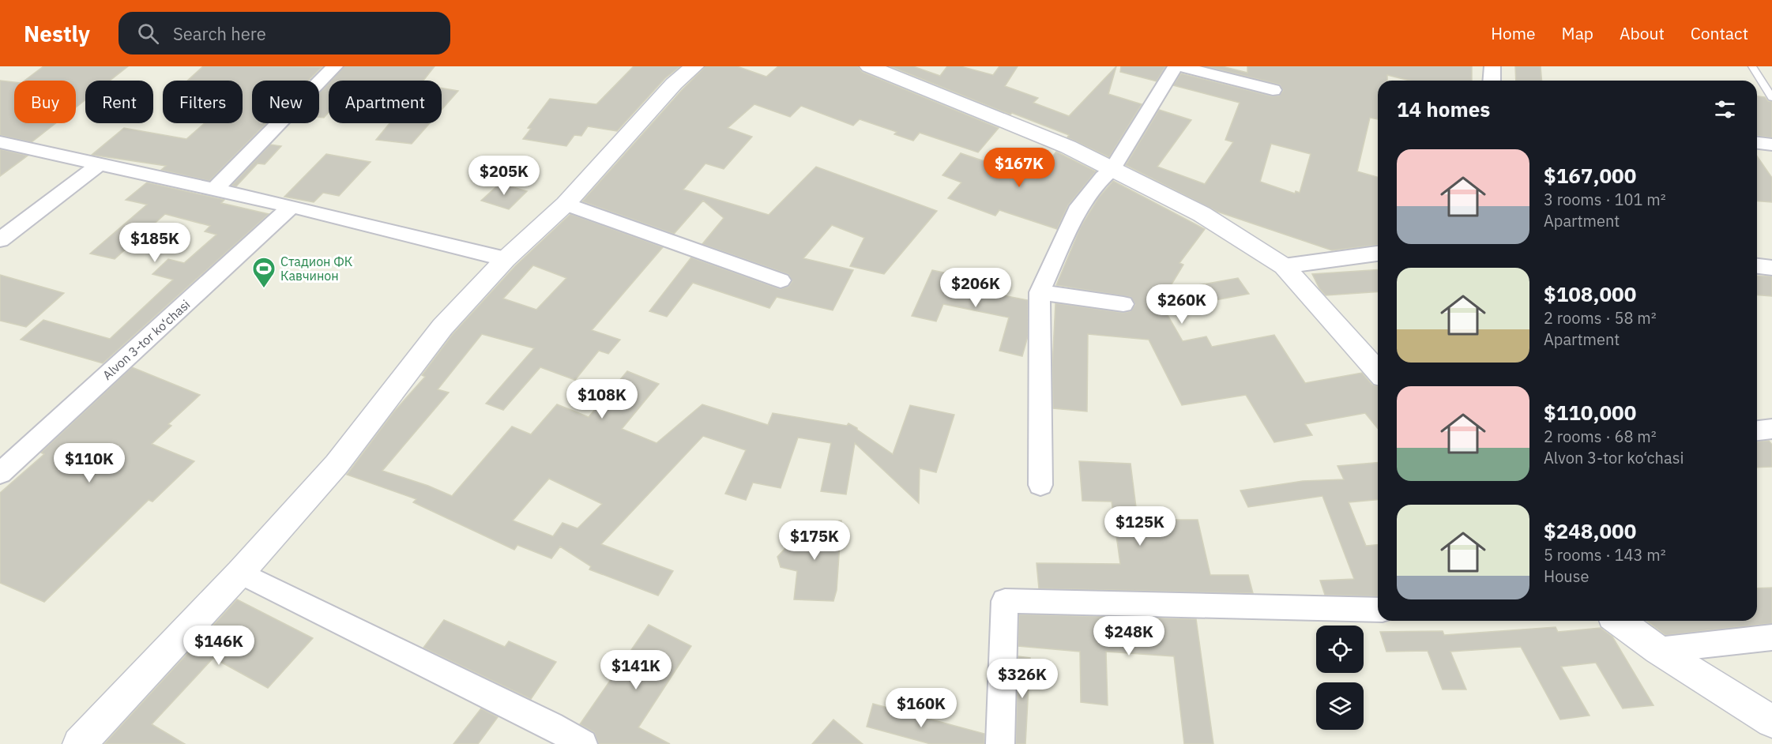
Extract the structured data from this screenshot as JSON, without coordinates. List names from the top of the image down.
{
  "streets": {
    "street": ["Alvon 3-tor ko‘chasi"]
  },
  "places": {
    "sports": ["Стадион ФК Кавчинон"]
  },
  "page": {
    "header": "Nestly",
    "search": "Search here",
    "nav": [
      "Home",
      "Map",
      "About",
      "Contact"
    ],
    "chip": [
      "Buy",
      "Rent",
      "Filters",
      "New",
      "Apartment"
    ],
    "heading": "14 homes",
    "list": [
      {
        "name": "$167,000",
        "note": "3 rooms · 101 m² · Apartment"
      },
      {
        "name": "$108,000",
        "note": "2 rooms · 58 m² · Apartment"
      },
      {
        "name": "$110,000",
        "note": "2 rooms · 68 m² · Alvon 3-tor ko‘chasi"
      },
      {
        "name": "$248,000",
        "note": "5 rooms · 143 m² · House"
      }
    ],
    "price": [
      "$167K",
      "$205K",
      "$185K",
      "$206K",
      "$260K",
      "$108K",
      "$110K",
      "$125K",
      "$175K",
      "$248K",
      "$146K",
      "$141K",
      "$326K",
      "$160K"
    ]
  }
}
